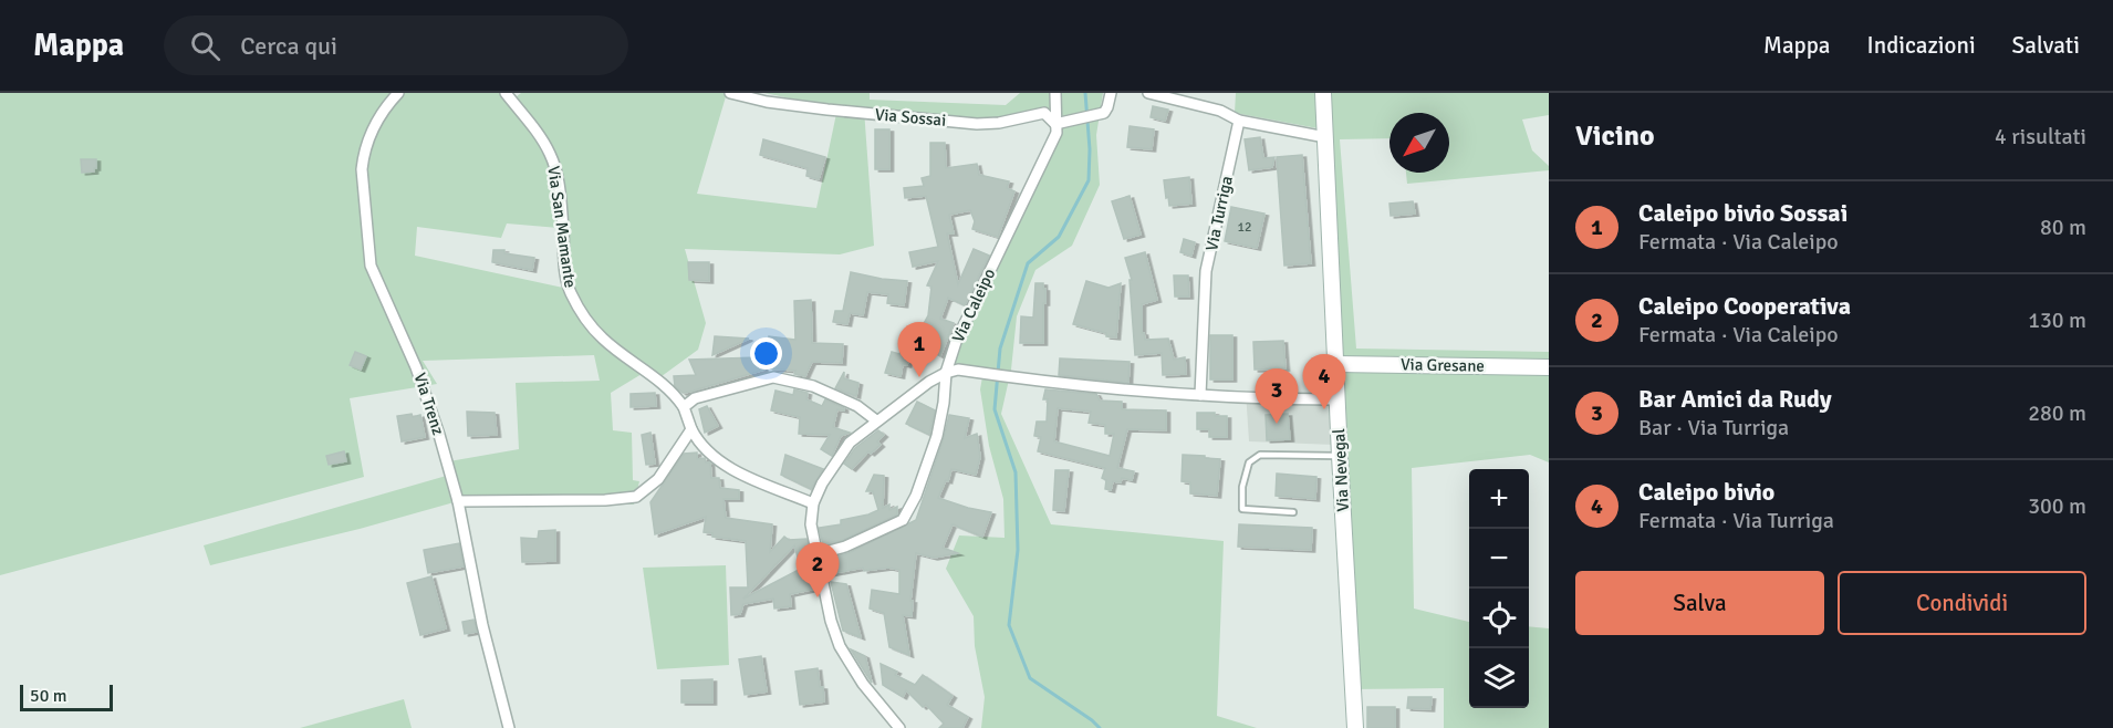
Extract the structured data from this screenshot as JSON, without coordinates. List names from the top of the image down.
{
  "streets": {
    "main road": ["Via Gresane", "Via Nevegal"],
    "street": [
      "Via Sossai",
      "Via Turriga",
      "Via San Mamante",
      "Via Caleipo",
      "Via Trenz"
    ]
  },
  "crossings": [
    ["Via Sossai", "Via Caleipo"],
    ["Via Gresane", "Via Nevegal"]
  ],
  "house_numbers": ["12"],
  "scale_bar": "50 m",
  "north": "bottom left",
  "page": {
    "header": "Mappa",
    "search": "Cerca qui",
    "nav": ["Mappa", "Indicazioni", "Salvati"],
    "heading": ["Vicino", "4 risultati"],
    "list": [
      {
        "mark": "1",
        "name": "Caleipo bivio Sossai",
        "note": "Fermata · Via Caleipo",
        "value": "80 m"
      },
      {
        "mark": "2",
        "name": "Caleipo Cooperativa",
        "note": "Fermata · Via Caleipo",
        "value": "130 m"
      },
      {
        "mark": "3",
        "name": "Bar Amici da Rudy",
        "note": "Bar · Via Turriga",
        "value": "280 m"
      },
      {
        "mark": "4",
        "name": "Caleipo bivio",
        "note": "Fermata · Via Turriga",
        "value": "300 m"
      }
    ],
    "pins": [
      "1",
      "4",
      "3",
      "2"
    ],
    "map_buttons": ["+", "−"],
    "buttons": ["Salva", "Condividi"],
    "scale": "50 m"
  }
}
